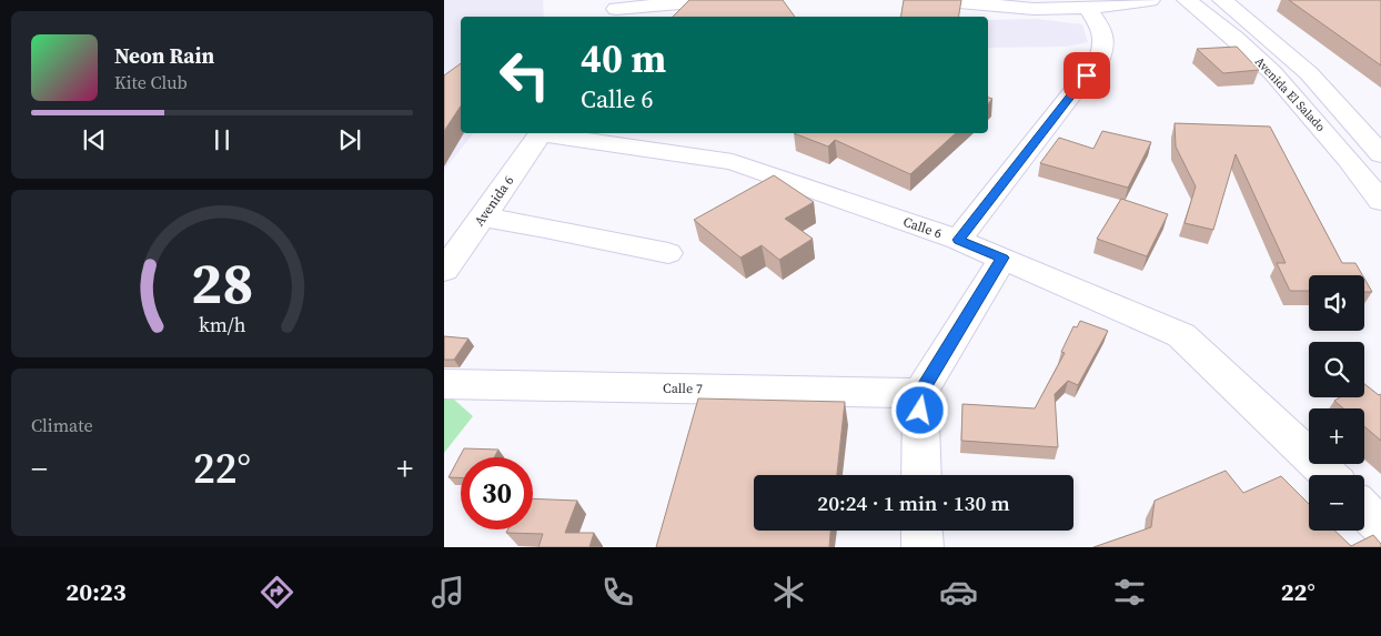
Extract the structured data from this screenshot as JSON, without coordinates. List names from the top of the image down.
{
  "streets": {
    "street": [
      "Avenida El Salado",
      "Avenida 6",
      "Calle 6",
      "Calle 7"
    ]
  },
  "page": {
    "turn": ["40 m", "Calle 6"],
    "song": ["Neon Rain", "Kite Club"],
    "map_buttons": ["+", "−"],
    "tile": "Climate",
    "heat": ["−", "22°", "+"],
    "limit": "30",
    "trip": "20:24 · 1 min · 130 m",
    "tabs": ["20:23", "22°"],
    "gauge": ["28", "km/h"]
  }
}
